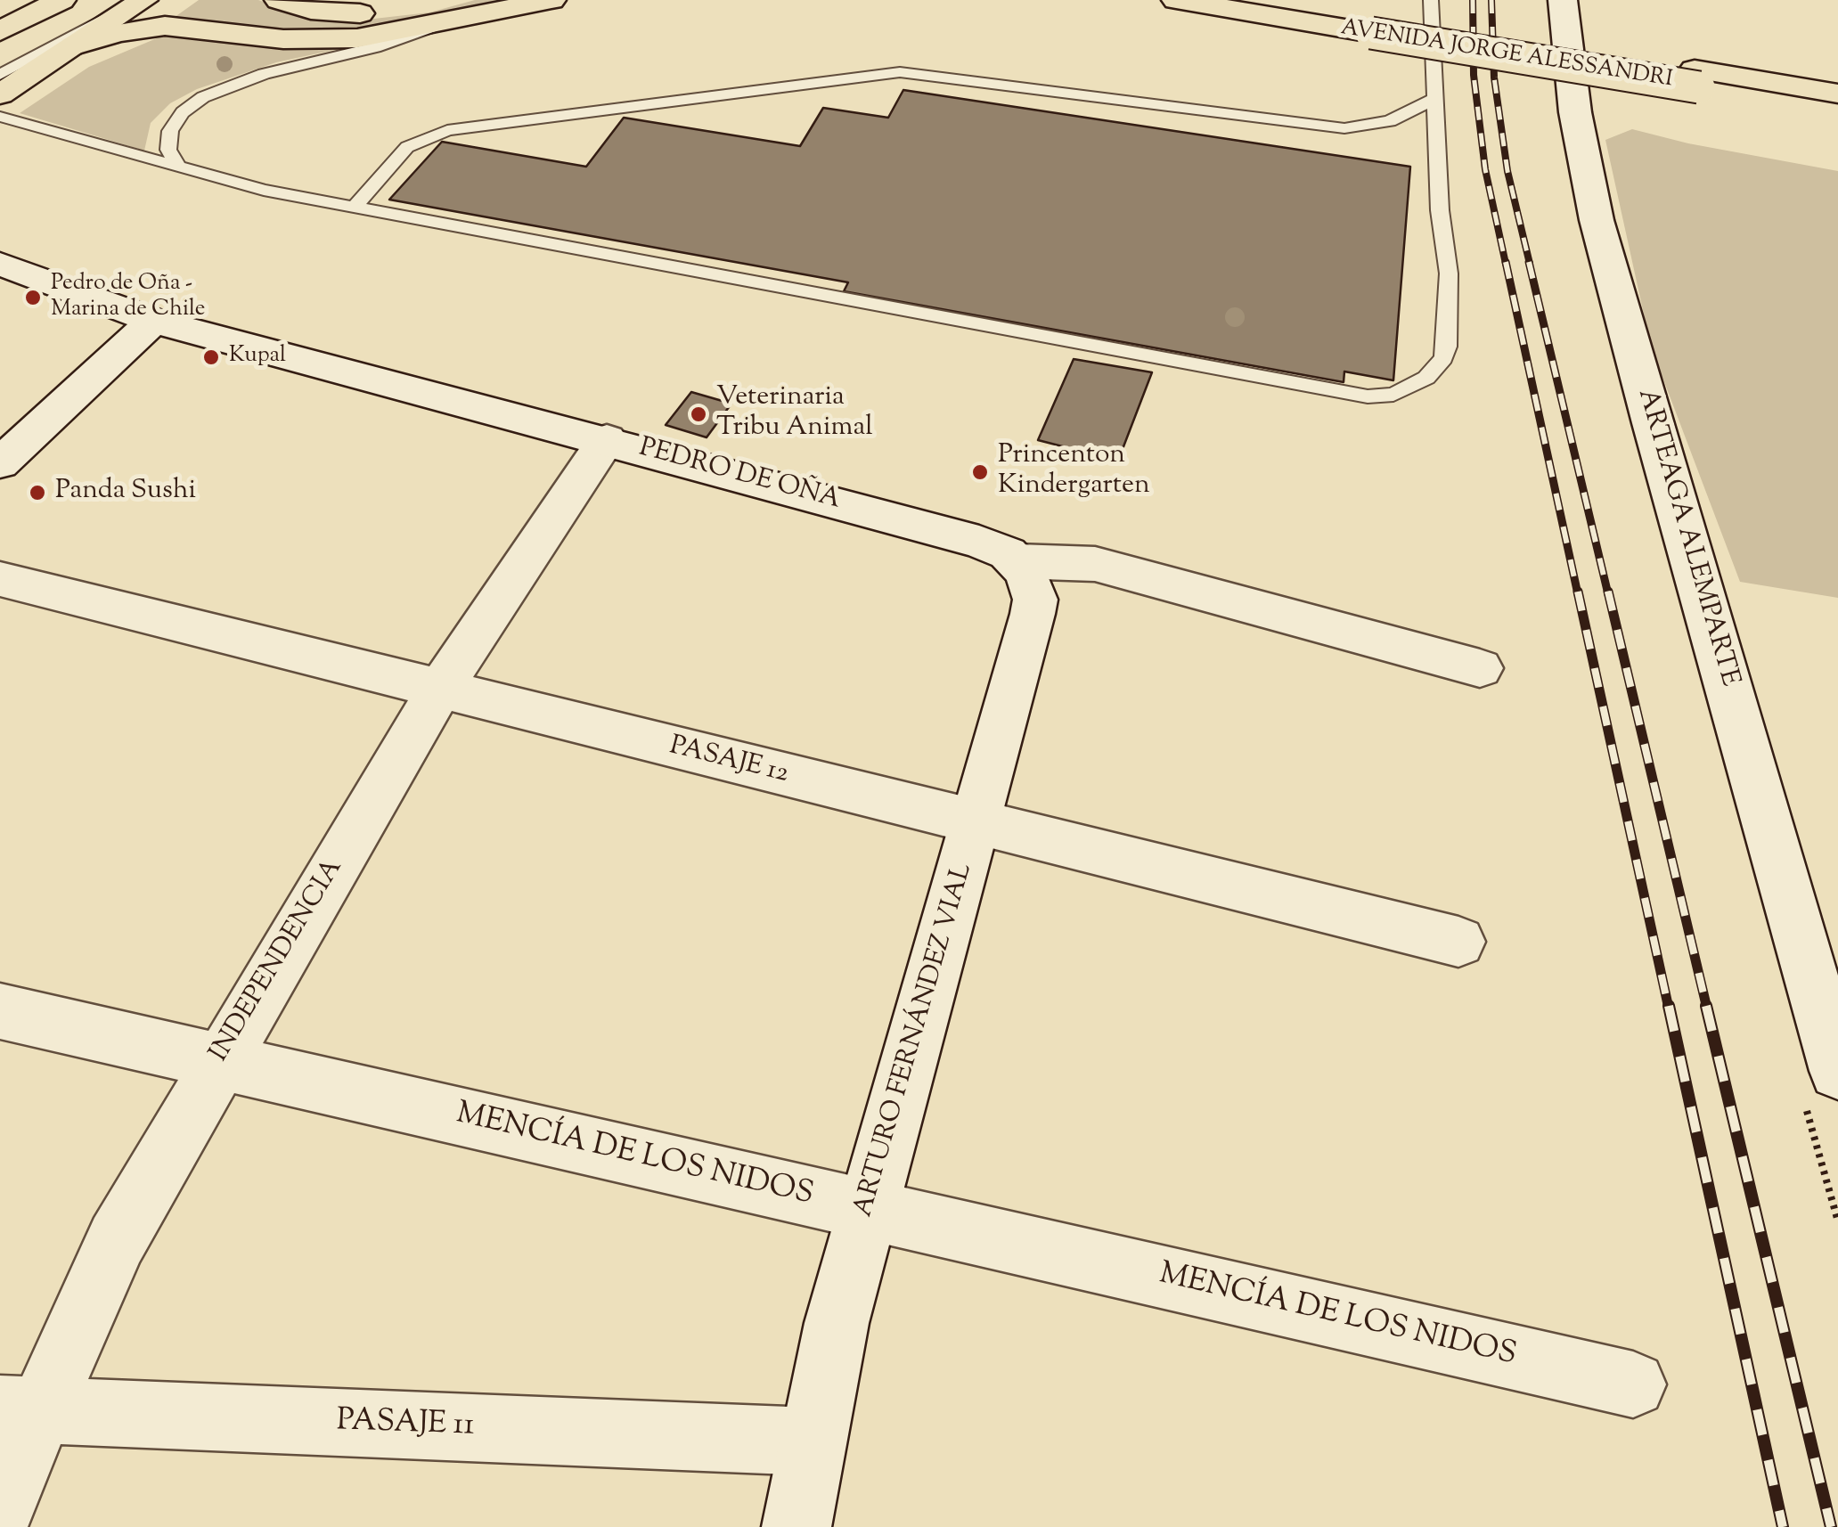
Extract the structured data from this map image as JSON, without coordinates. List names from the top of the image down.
{
  "streets": {
    "main road": ["AVENIDA JORGE ALESSANDRI"],
    "street": [
      "PEDRO DE OÑA",
      "ARTEAGA ALEMPARTE",
      "PASAJE 12",
      "INDEPENDENCIA",
      "ARTURO FERNÁNDEZ VIAL",
      "MENCÍA DE LOS NIDOS",
      "PASAJE 11"
    ]
  },
  "crossings": [
    ["PEDRO DE OÑA", "INDEPENDENCIA"],
    ["PEDRO DE OÑA", "ARTURO FERNÁNDEZ VIAL"],
    ["PASAJE 12", "INDEPENDENCIA"],
    ["PASAJE 12", "ARTURO FERNÁNDEZ VIAL"],
    ["INDEPENDENCIA", "MENCÍA DE LOS NIDOS"],
    ["INDEPENDENCIA", "PASAJE 11"],
    ["ARTURO FERNÁNDEZ VIAL", "MENCÍA DE LOS NIDOS"],
    ["ARTURO FERNÁNDEZ VIAL", "PASAJE 11"]
  ],
  "places": [
    "Pedro de Oña - Marina de Chile",
    "Kupal",
    "Veterinaria Tribu Animal",
    "Princenton Kindergarten",
    "Panda Sushi"
  ]
}
